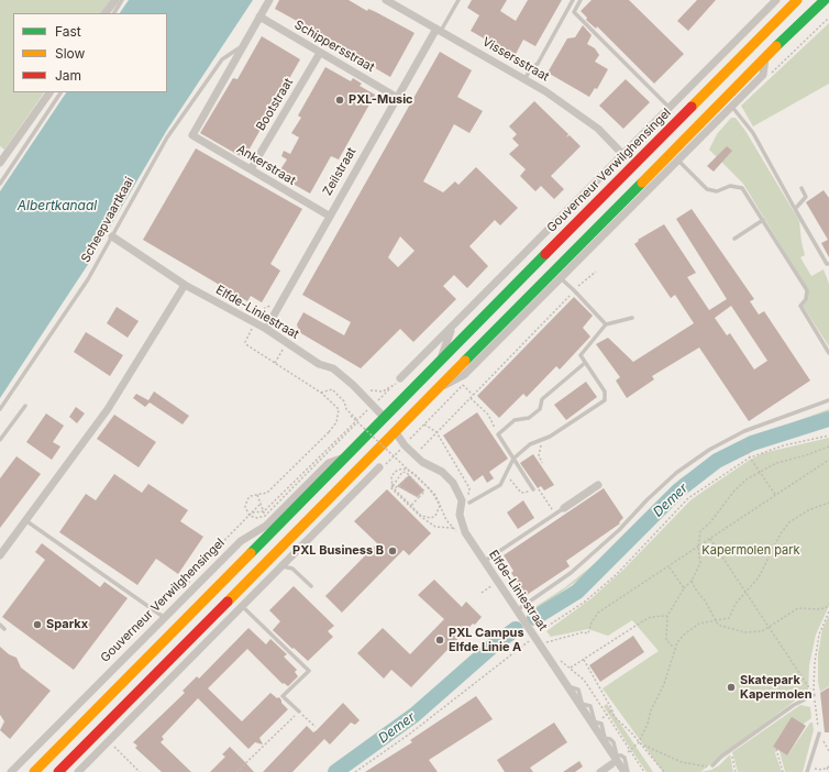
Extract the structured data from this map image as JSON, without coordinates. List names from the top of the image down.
{
  "streets": {
    "highway": ["Gouverneur Verwilghensingel"],
    "street": [
      "Schippersstraat",
      "Vissersstraat",
      "Bootstraat",
      "Ankerstraat",
      "Zeilstraat",
      "Scheepvaartkaai",
      "Elfde-Liniestraat"
    ]
  },
  "crossings": [
    ["Schippersstraat", "Bootstraat"],
    ["Schippersstraat", "Zeilstraat"],
    ["Schippersstraat", "Scheepvaartkaai"],
    ["Vissersstraat", "Gouverneur Verwilghensingel"],
    ["Vissersstraat", "Zeilstraat"],
    ["Bootstraat", "Ankerstraat"],
    ["Ankerstraat", "Zeilstraat"],
    ["Ankerstraat", "Scheepvaartkaai"],
    ["Gouverneur Verwilghensingel", "Elfde-Liniestraat"],
    ["Zeilstraat", "Elfde-Liniestraat"],
    ["Scheepvaartkaai", "Elfde-Liniestraat"]
  ],
  "water": ["Albertkanaal", "Demer"],
  "parks": ["Kapermolen park"],
  "places": [
    "PXL-Music",
    "PXL Business B",
    "Sparkx",
    "PXL Campus Elfde Linie A",
    "Skatepark Kapermolen"
  ],
  "legend": ["Fast", "Slow", "Jam"]
}
